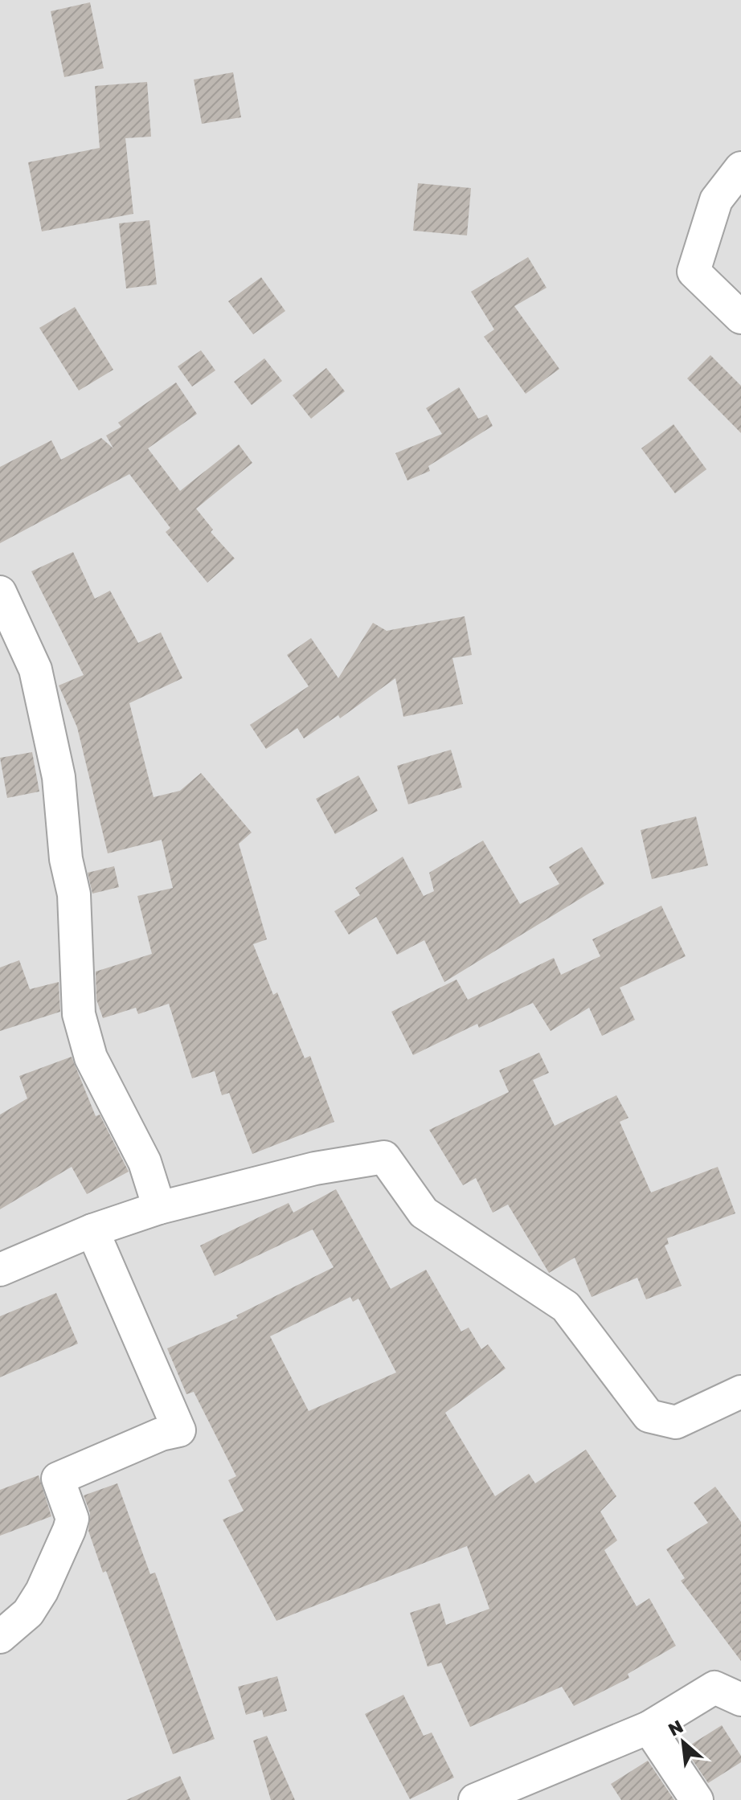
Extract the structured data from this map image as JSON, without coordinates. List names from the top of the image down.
{
  "north": "top left"
}
